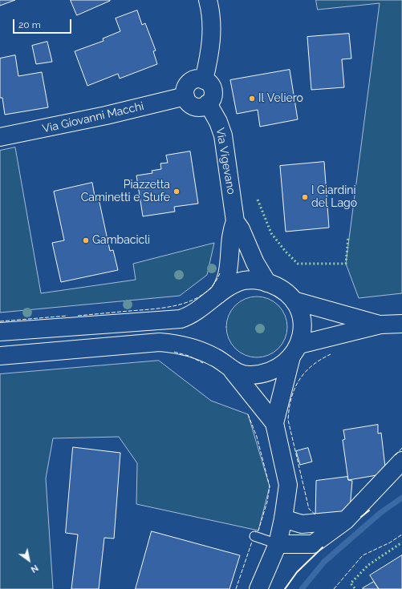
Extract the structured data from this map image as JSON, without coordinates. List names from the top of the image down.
{
  "streets": {
    "street": ["Via Giovanni Macchi", "Via Vigevano"]
  },
  "crossings": [
    ["Via Giovanni Macchi", "Via Vigevano"]
  ],
  "places": [
    "Il Veliero",
    "Piazzetta Caminetti e Stufe",
    "I Giardini del Lago",
    "Gambacicli"
  ],
  "scale_bar": "20 m",
  "north": "bottom right"
}
